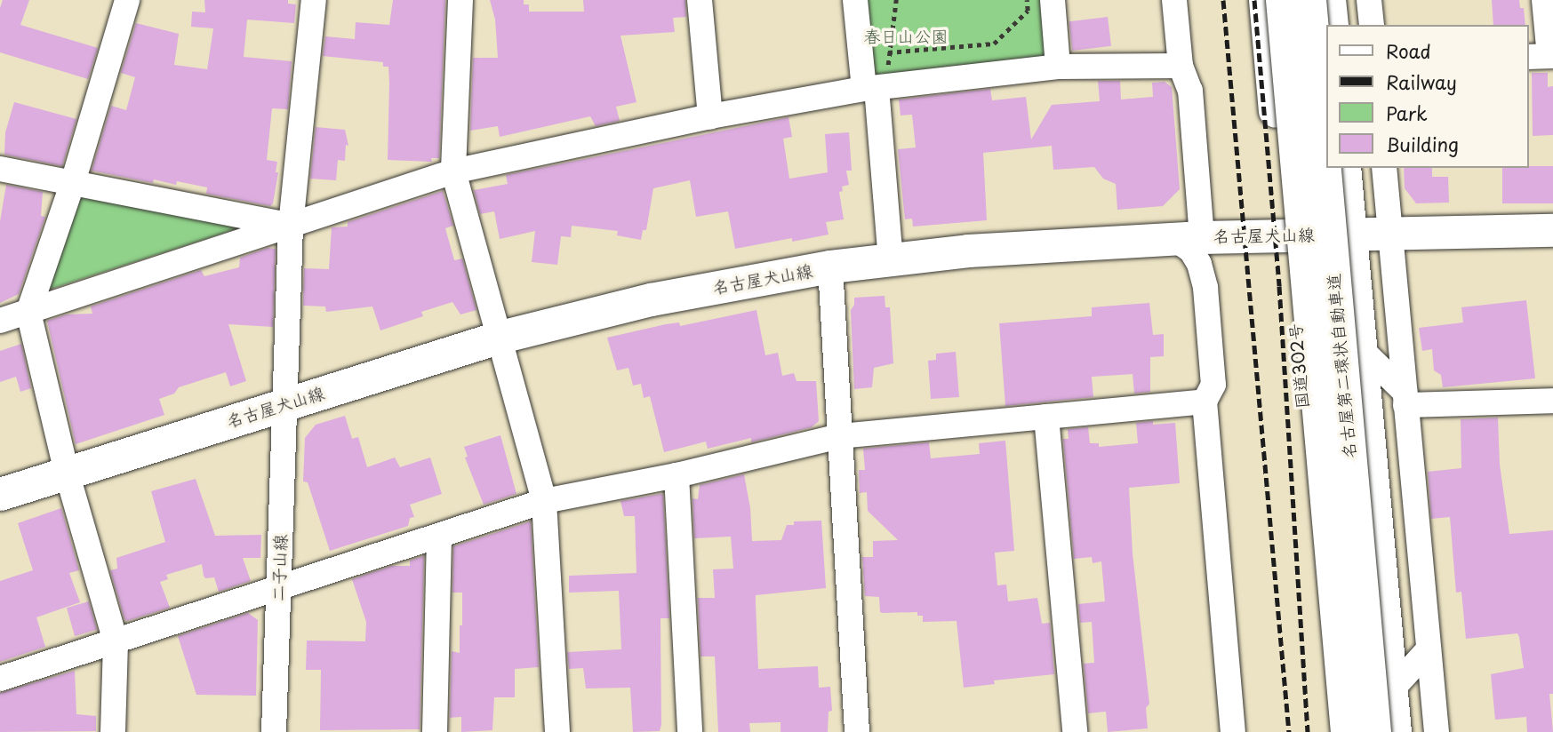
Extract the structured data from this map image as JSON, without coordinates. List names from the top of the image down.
{
  "streets": {
    "highway": ["国道302号", "名古屋第二環状自動車道"],
    "main road": ["名古屋犬山線"],
    "street": ["二子山線"]
  },
  "crossings": [
    ["名古屋犬山線", "国道302号"],
    ["名古屋犬山線", "二子山線"]
  ],
  "parks": ["春日山公園"],
  "legend": [
    "Road",
    "Railway",
    "Park",
    "Building"
  ]
}
